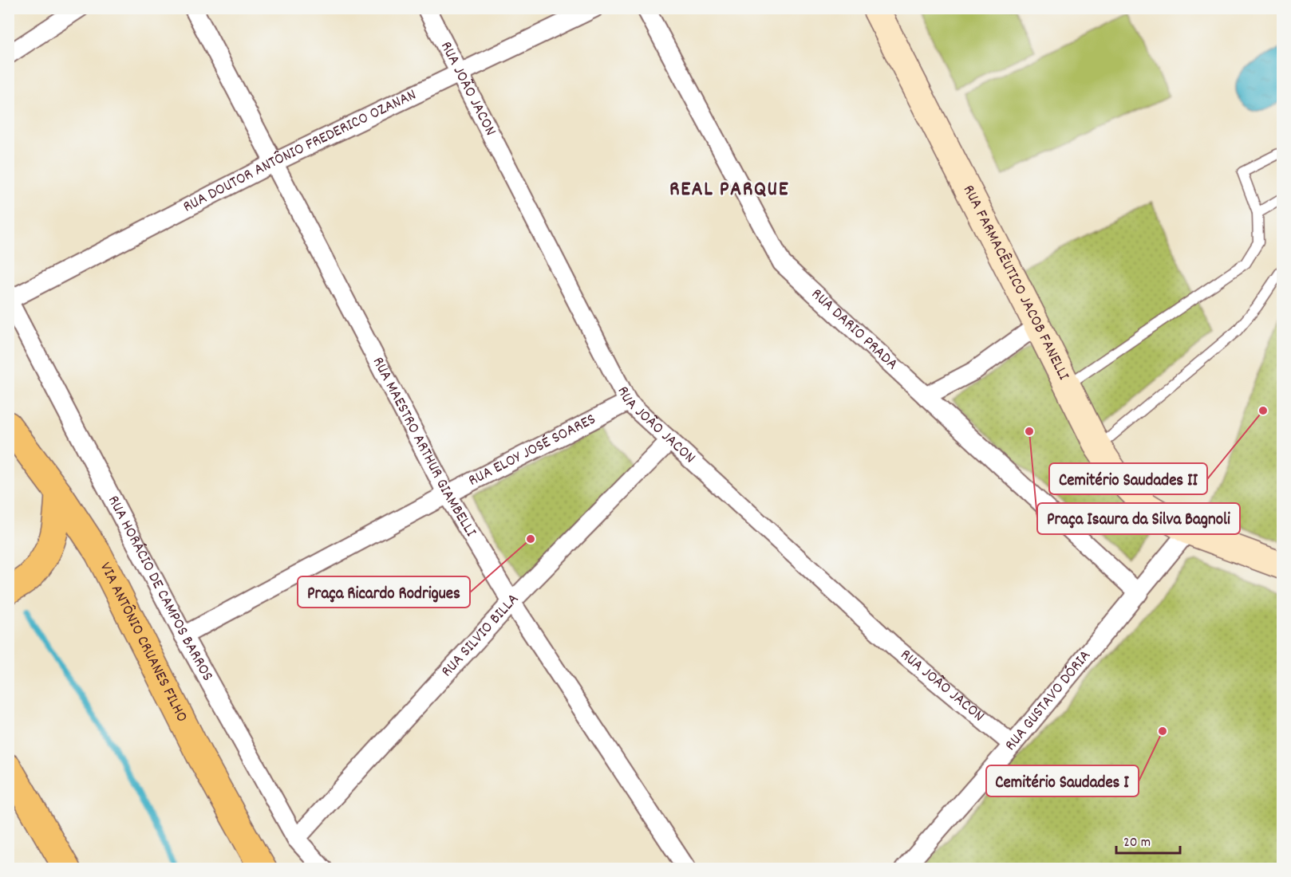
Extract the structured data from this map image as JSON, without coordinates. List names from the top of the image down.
{
  "streets": {
    "main road": ["RUA FARMACÊUTICO JACOB FANELLI", "VIA ANTÔNIO CRUANES FILHO"],
    "street": [
      "RUA JOÃO JACON",
      "RUA DOUTOR ANTÔNIO FREDERICO OZANAN",
      "RUA DARIO PRADA",
      "RUA MAESTRO ARTHUR GIAMBELLI",
      "RUA ELOY JOSÉ SOARES",
      "RUA HORÁCIO DE CAMPOS BARROS",
      "RUA SILVIO BILLA",
      "RUA GUSTAVO DÓRIA"
    ]
  },
  "crossings": [
    ["RUA JOÃO JACON", "RUA DOUTOR ANTÔNIO FREDERICO OZANAN"],
    ["RUA JOÃO JACON", "RUA ELOY JOSÉ SOARES"],
    ["RUA JOÃO JACON", "RUA SILVIO BILLA"],
    ["RUA JOÃO JACON", "RUA GUSTAVO DÓRIA"],
    ["RUA DOUTOR ANTÔNIO FREDERICO OZANAN", "RUA MAESTRO ARTHUR GIAMBELLI"],
    ["RUA DOUTOR ANTÔNIO FREDERICO OZANAN", "RUA HORÁCIO DE CAMPOS BARROS"],
    ["RUA FARMACÊUTICO JACOB FANELLI", "RUA GUSTAVO DÓRIA"],
    ["RUA DARIO PRADA", "RUA GUSTAVO DÓRIA"],
    ["RUA MAESTRO ARTHUR GIAMBELLI", "RUA ELOY JOSÉ SOARES"],
    ["RUA MAESTRO ARTHUR GIAMBELLI", "RUA SILVIO BILLA"],
    ["RUA ELOY JOSÉ SOARES", "RUA HORÁCIO DE CAMPOS BARROS"],
    ["RUA HORÁCIO DE CAMPOS BARROS", "RUA SILVIO BILLA"]
  ],
  "districts": ["REAL PARQUE"],
  "places": [
    "Cemitério Saudades II",
    "Praça Isaura da Silva Bagnoli",
    "Praça Ricardo Rodrigues",
    "Cemitério Saudades I"
  ],
  "scale_bar": "20 m"
}
